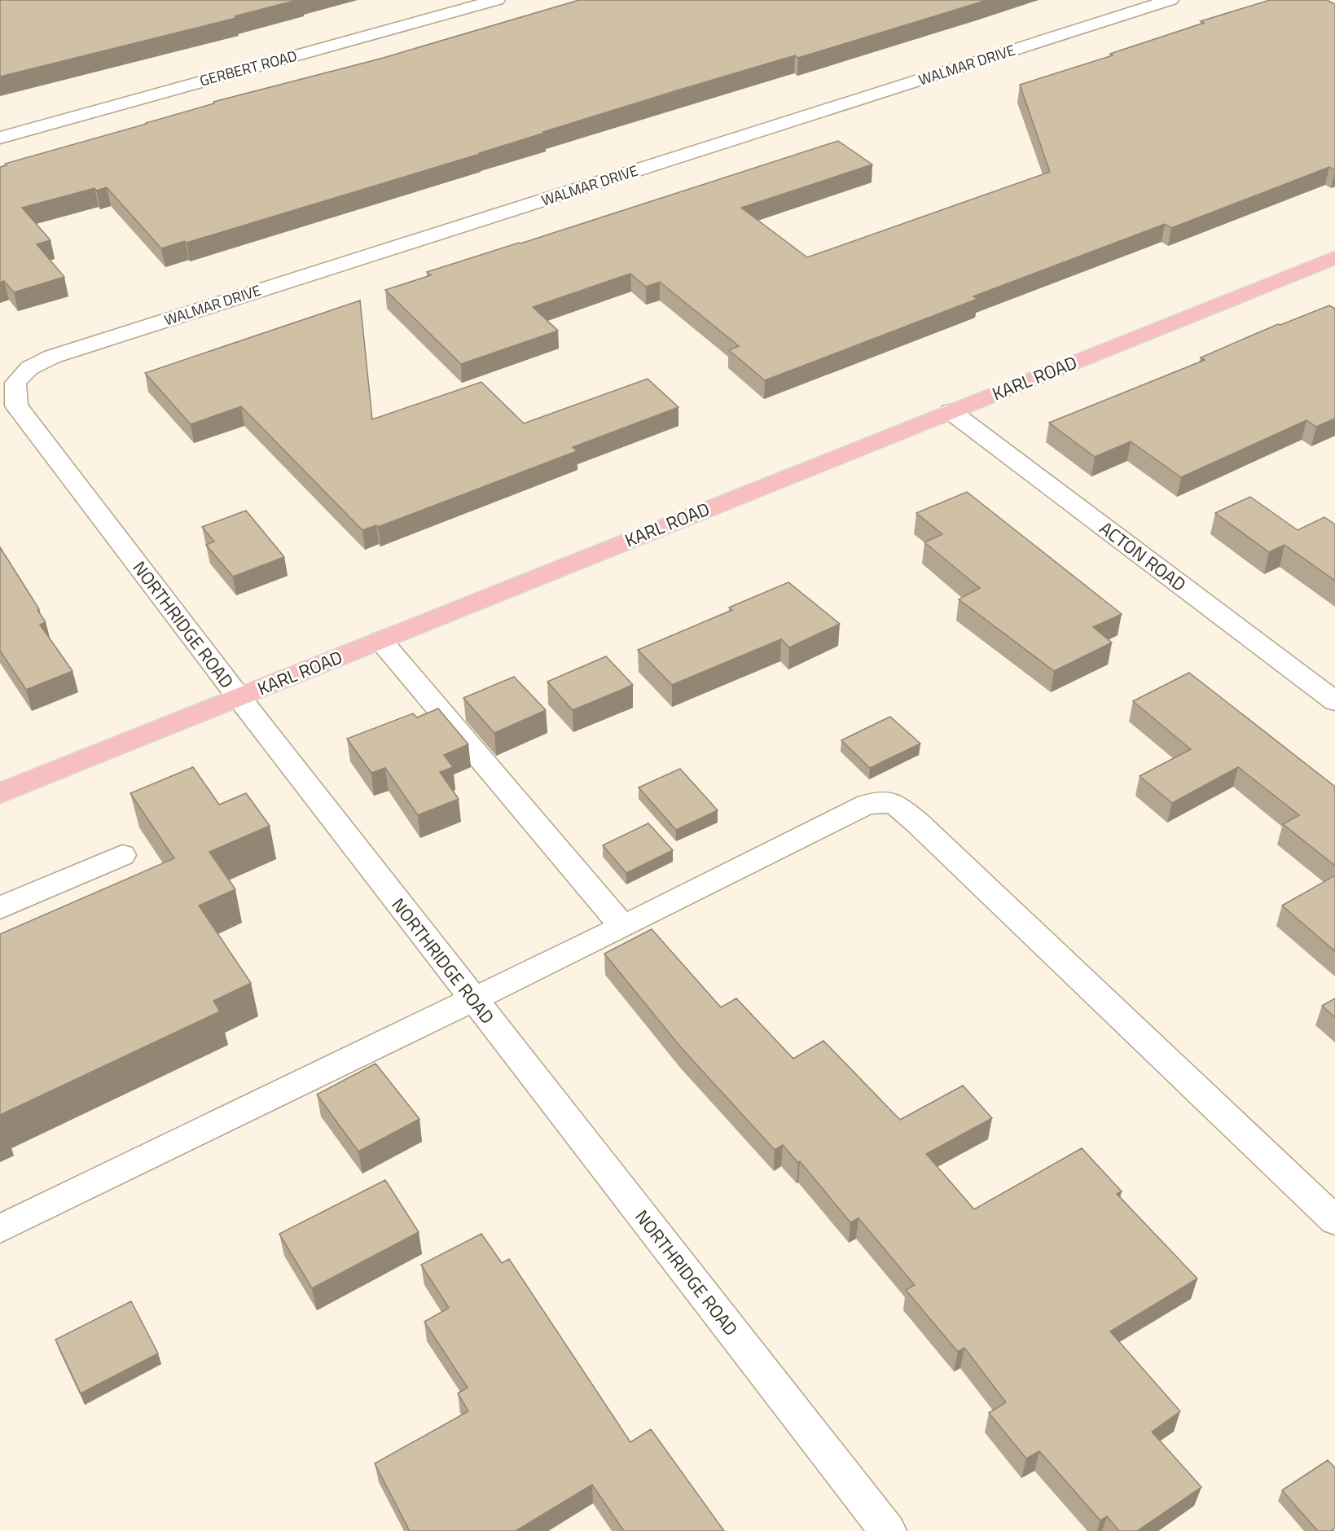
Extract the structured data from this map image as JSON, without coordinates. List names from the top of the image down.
{
  "streets": {
    "main road": ["KARL ROAD"],
    "street": [
      "WALMAR DRIVE",
      "GERBERT ROAD",
      "ACTON ROAD",
      "NORTHRIDGE ROAD"
    ]
  },
  "crossings": [
    ["WALMAR DRIVE", "NORTHRIDGE ROAD"],
    ["KARL ROAD", "ACTON ROAD"],
    ["KARL ROAD", "NORTHRIDGE ROAD"]
  ]
}
